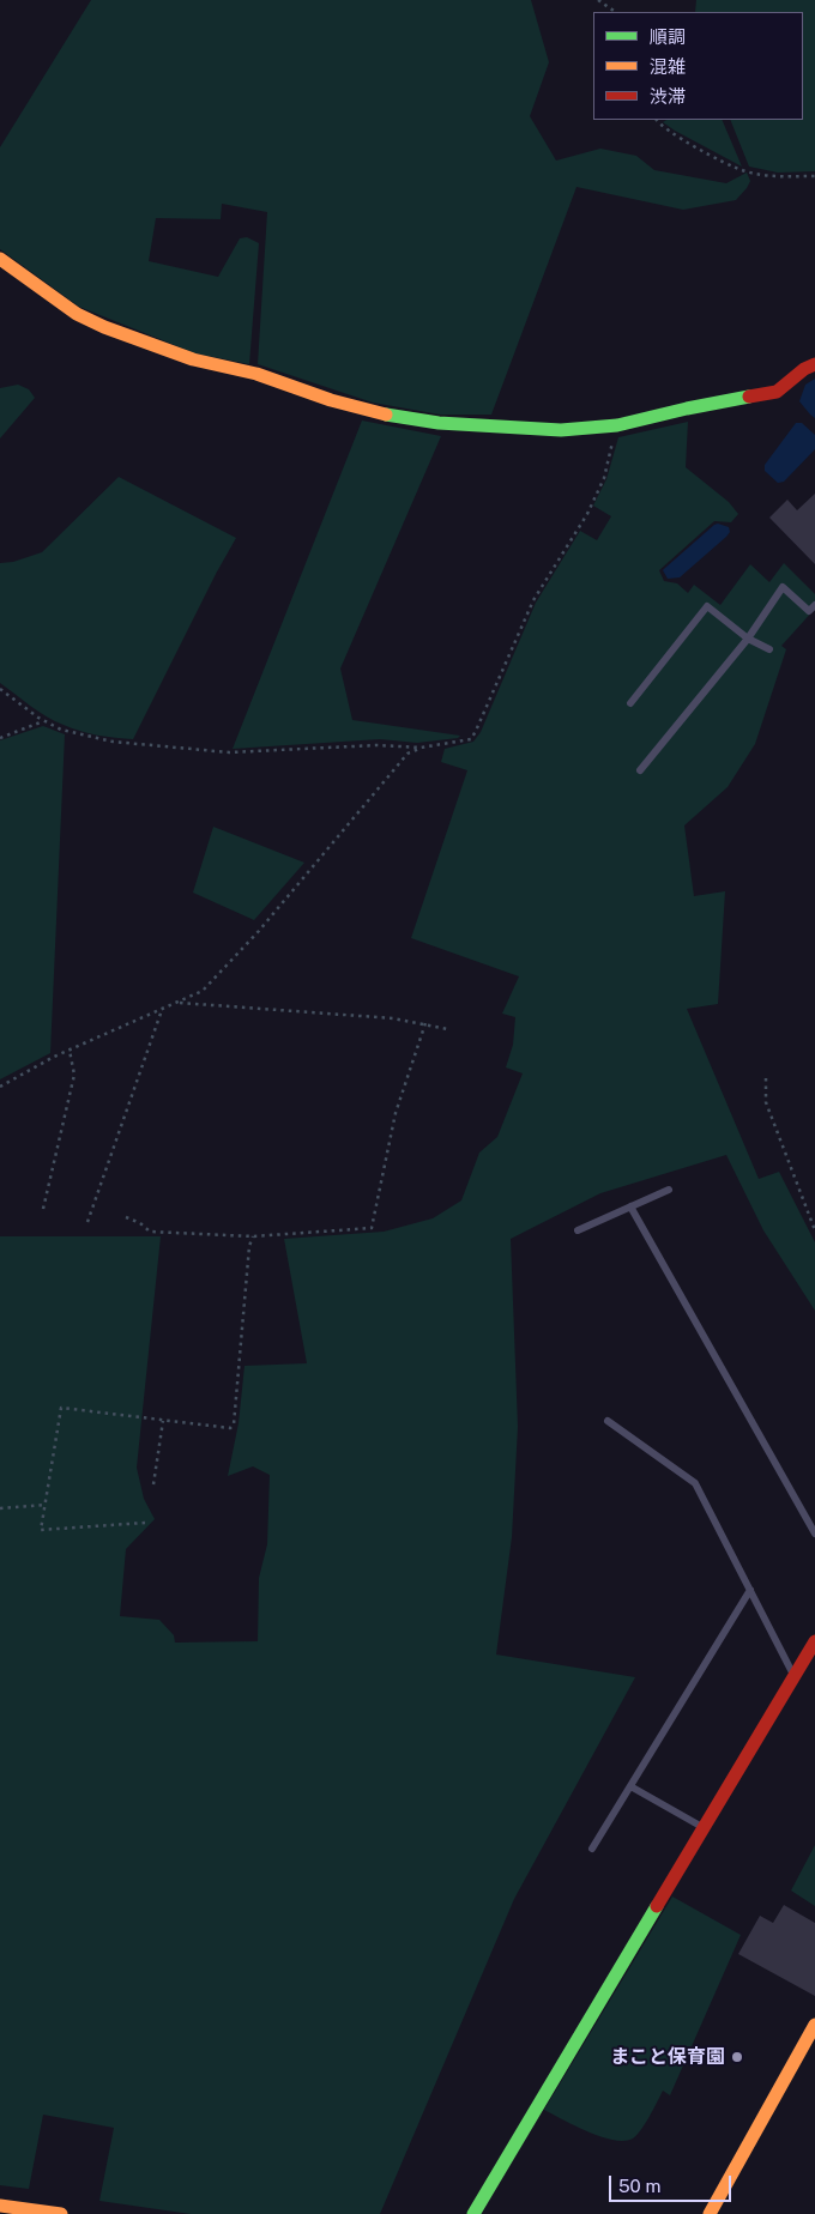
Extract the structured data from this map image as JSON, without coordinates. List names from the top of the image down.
{
  "places": ["まこと保育園"],
  "legend": ["順調", "混雑", "渋滞"],
  "scale_bar": "50 m"
}
